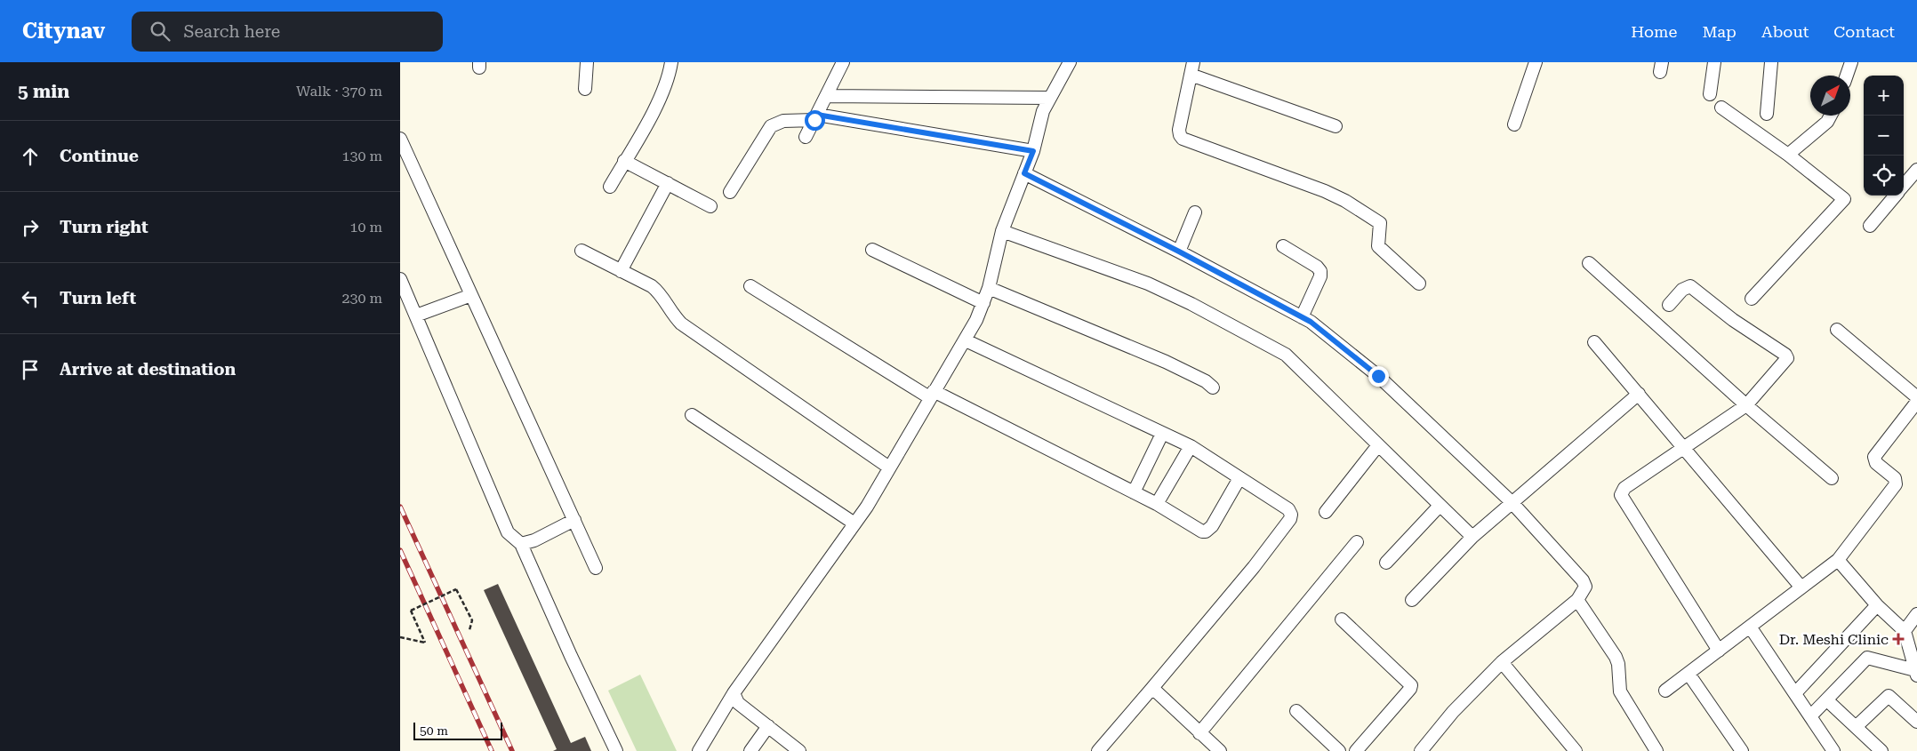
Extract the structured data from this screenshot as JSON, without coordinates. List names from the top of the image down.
{
  "places": {
    "health": ["Dr. Meshi Clinic"]
  },
  "scale_bar": "50 m",
  "north": "top right",
  "page": {
    "header": "Citynav",
    "search": "Search here",
    "nav": [
      "Home",
      "Map",
      "About",
      "Contact"
    ],
    "heading": ["5 min", "Walk · 370 m"],
    "map_buttons": ["+", "−"],
    "list": [
      ["Continue", "130 m"],
      ["Turn right", "10 m"],
      ["Turn left", "230 m"],
      "Arrive at destination"
    ],
    "scale": "50 m"
  }
}
